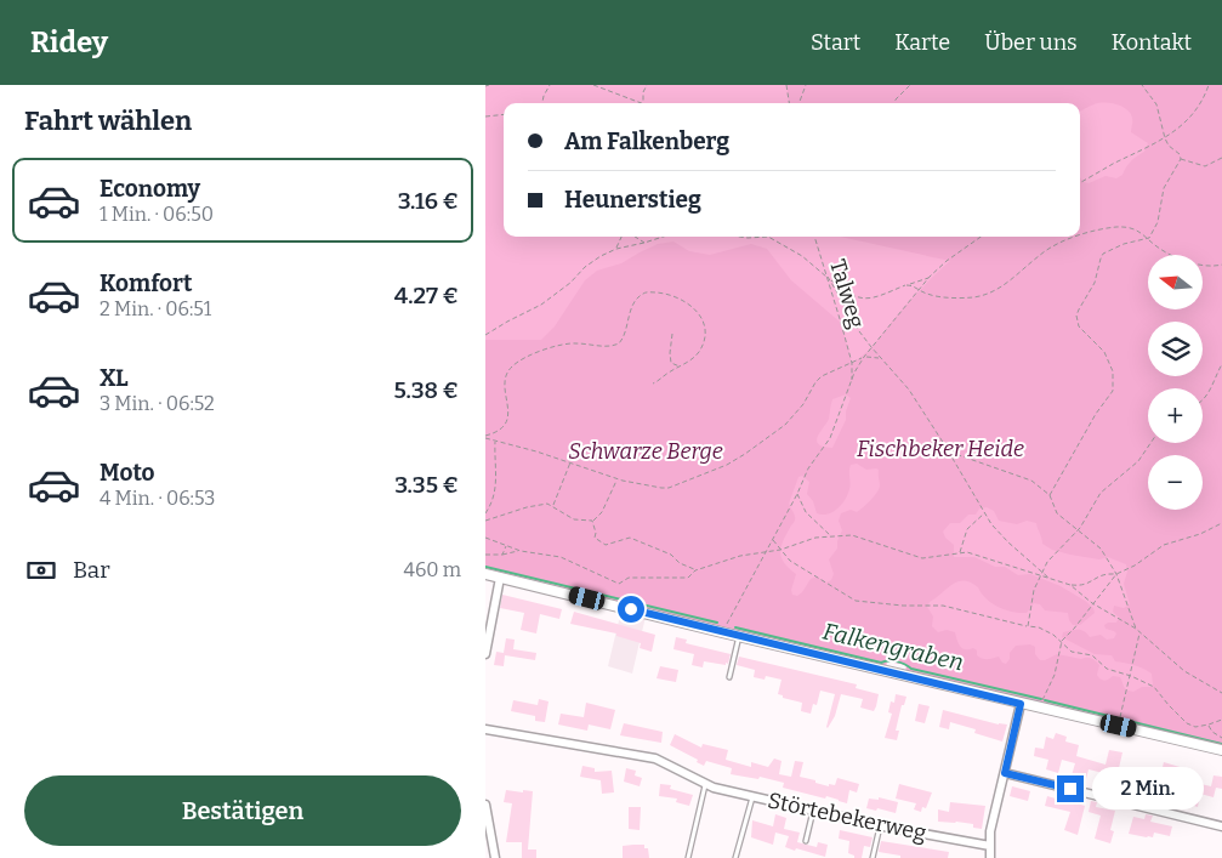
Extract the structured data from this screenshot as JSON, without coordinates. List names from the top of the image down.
{
  "streets": {
    "street": ["Störtebekerweg"],
    "path": ["Talweg"]
  },
  "water": ["Falkengraben"],
  "parks": ["Fischbeker Heide", "Schwarze Berge"],
  "north": "left",
  "page": {
    "header": "Ridey",
    "nav": [
      "Start",
      "Karte",
      "Über uns",
      "Kontakt"
    ],
    "heading": "Fahrt wählen",
    "banner": ["Am Falkenberg", "Heunerstieg"],
    "list": [
      {
        "name": "Economy",
        "note": "1 Min. · 06:50",
        "value": "3.16 €"
      },
      {
        "name": "Komfort",
        "note": "2 Min. · 06:51",
        "value": "4.27 €"
      },
      {
        "name": "XL",
        "note": "3 Min. · 06:52",
        "value": "5.38 €"
      },
      {
        "name": "Moto",
        "note": "4 Min. · 06:53",
        "value": "3.35 €"
      }
    ],
    "map_buttons": ["+", "−"],
    "pay": ["Bar", "460 m"],
    "buttons": "Bestätigen",
    "bubble": "2 Min."
  }
}
